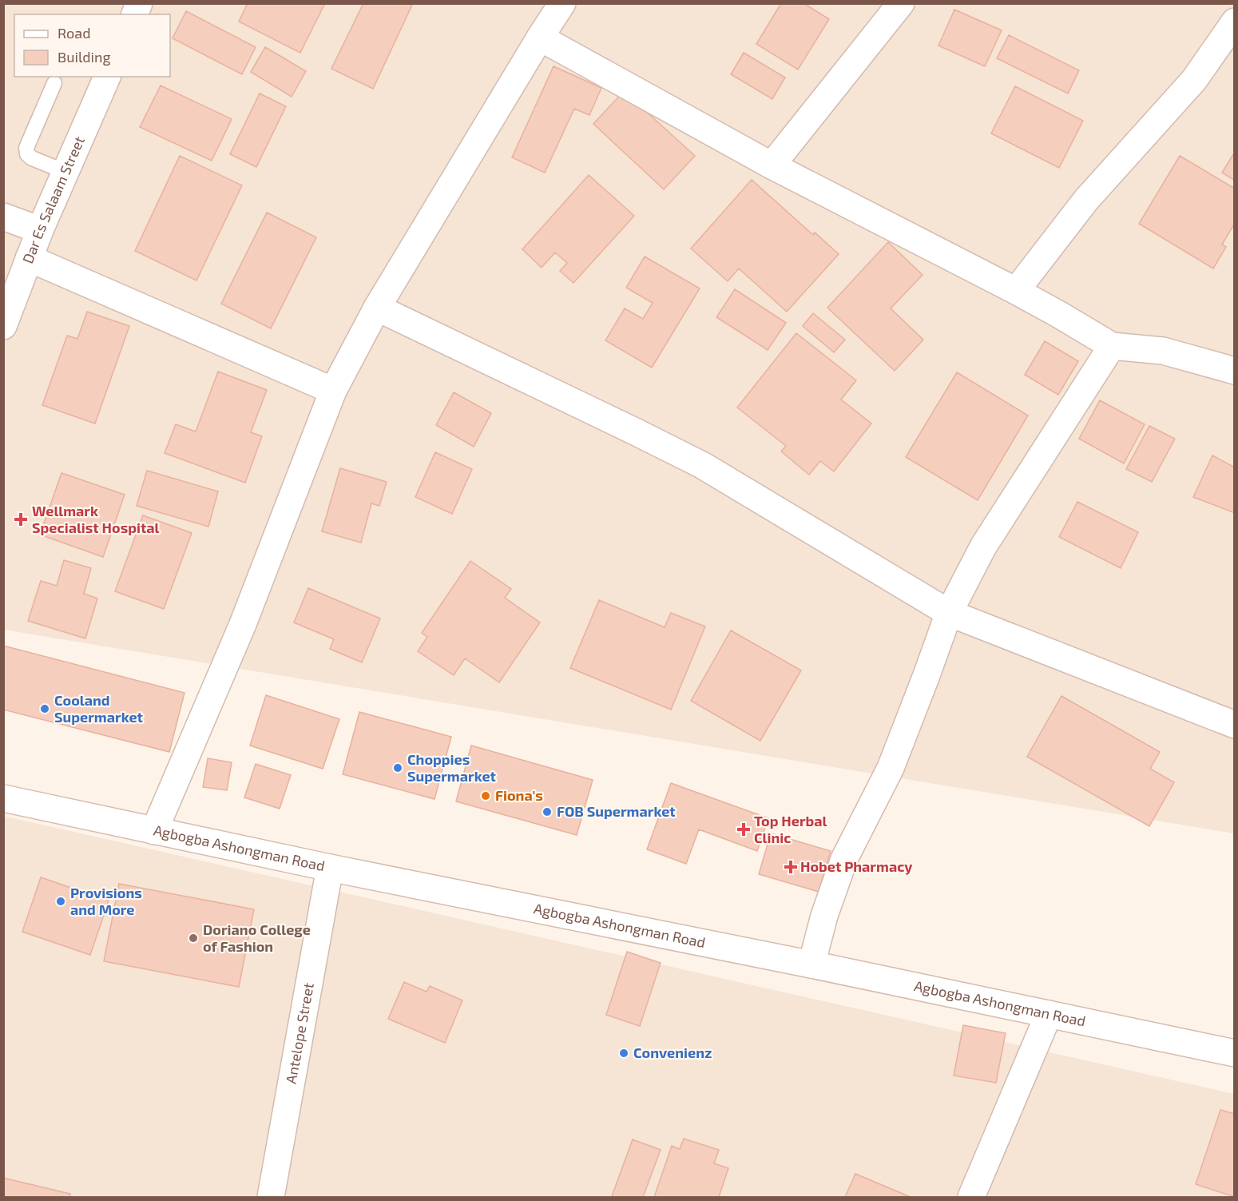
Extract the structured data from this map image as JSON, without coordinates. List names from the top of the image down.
{
  "streets": {
    "street": ["Dar Es Salaam Street", "Agbogba Ashongman Road", "Antelope Street"]
  },
  "crossings": [
    ["Agbogba Ashongman Road", "Antelope Street"]
  ],
  "places": {
    "health": ["Wellmark Specialist Hospital", "Top Herbal Clinic", "Hobet Pharmacy"],
    "other": [
      "Cooland Supermarket",
      "Choppies Supermarket",
      "Fiona's",
      "FOB Supermarket",
      "Provisions and More",
      "Doriano College of Fashion",
      "Convenienz"
    ]
  },
  "legend": ["Road", "Building"]
}
